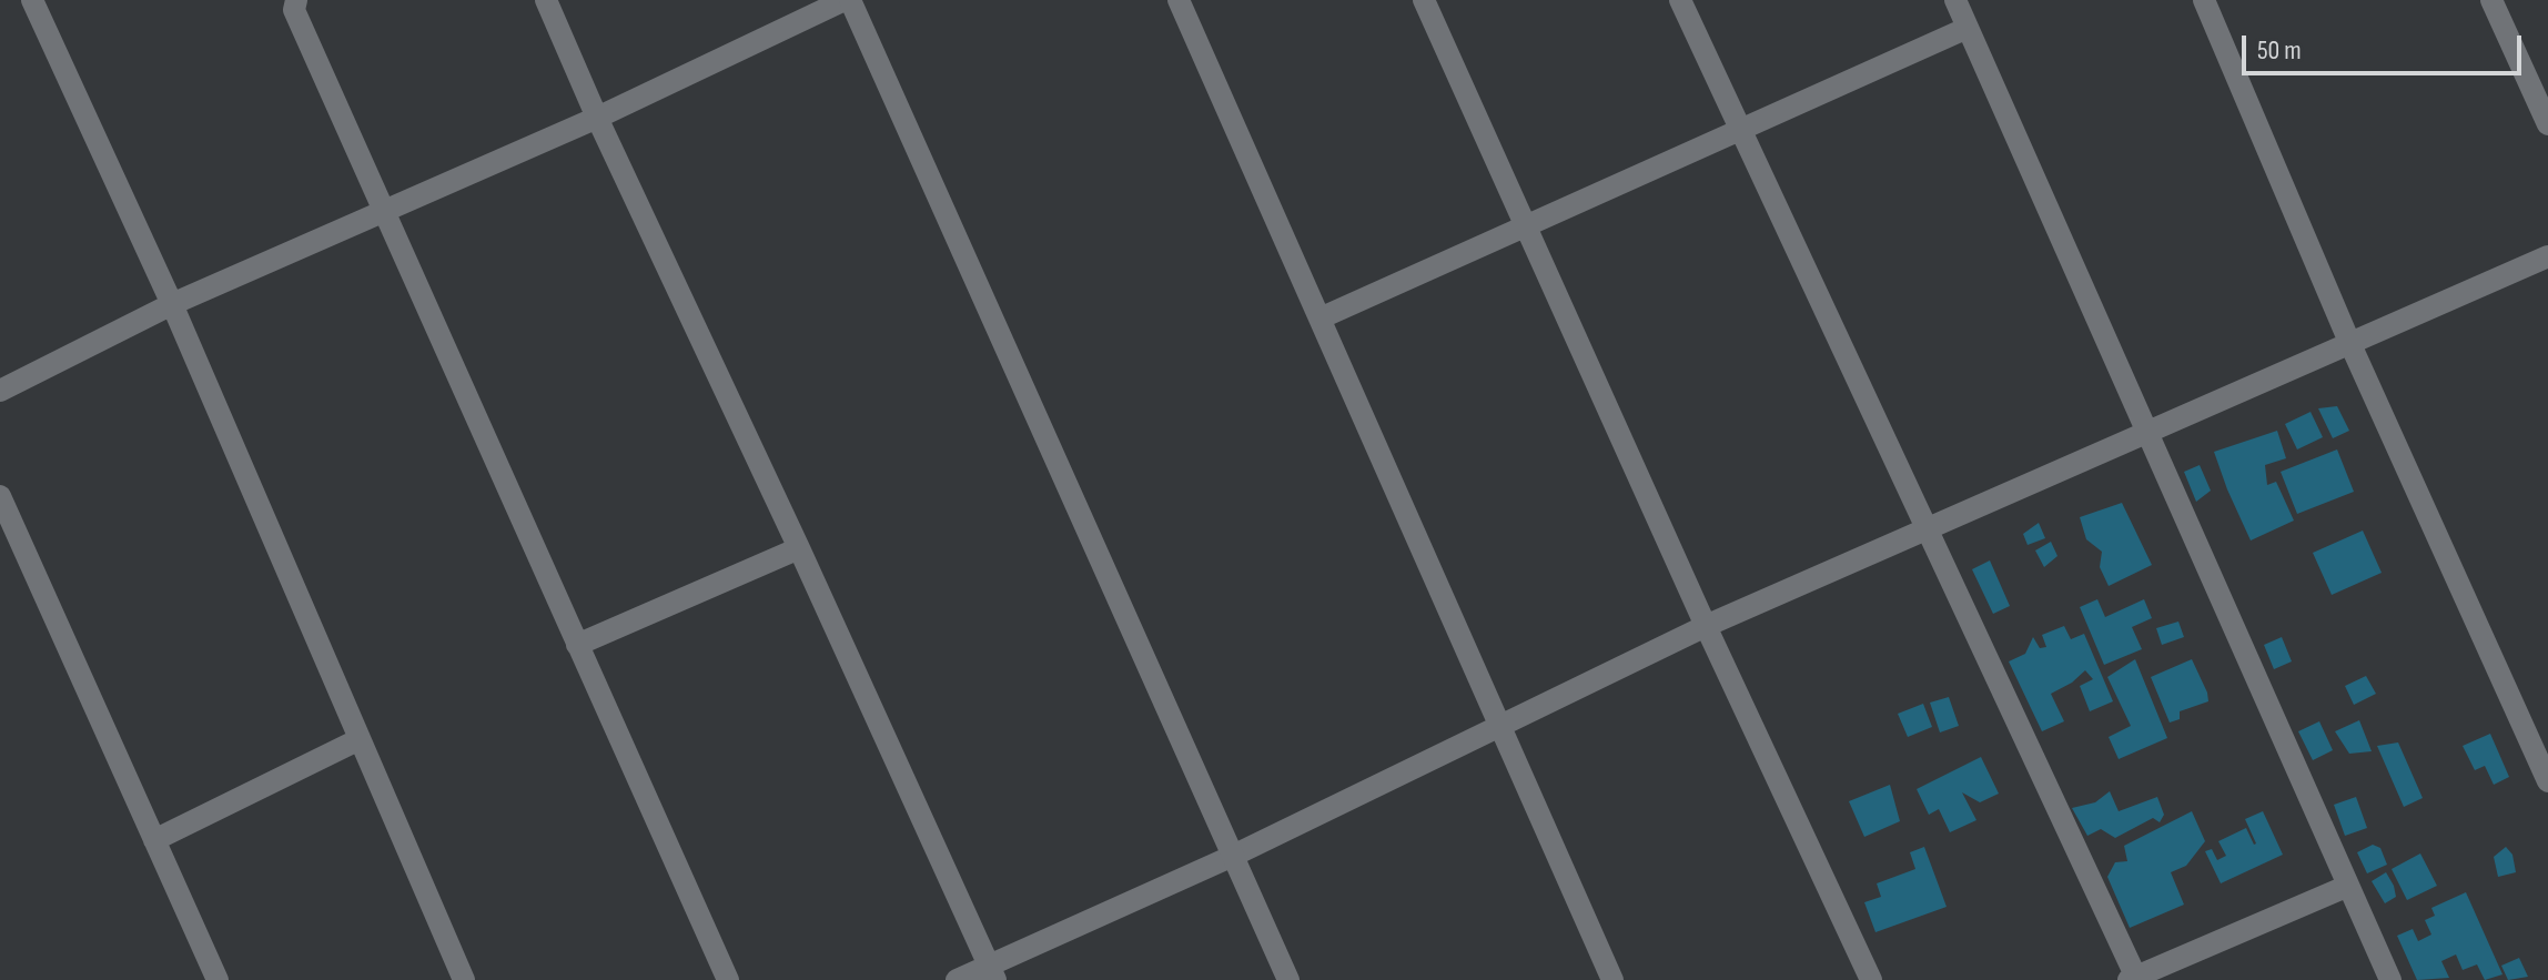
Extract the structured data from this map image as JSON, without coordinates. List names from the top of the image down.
{
  "scale_bar": "50 m"
}
